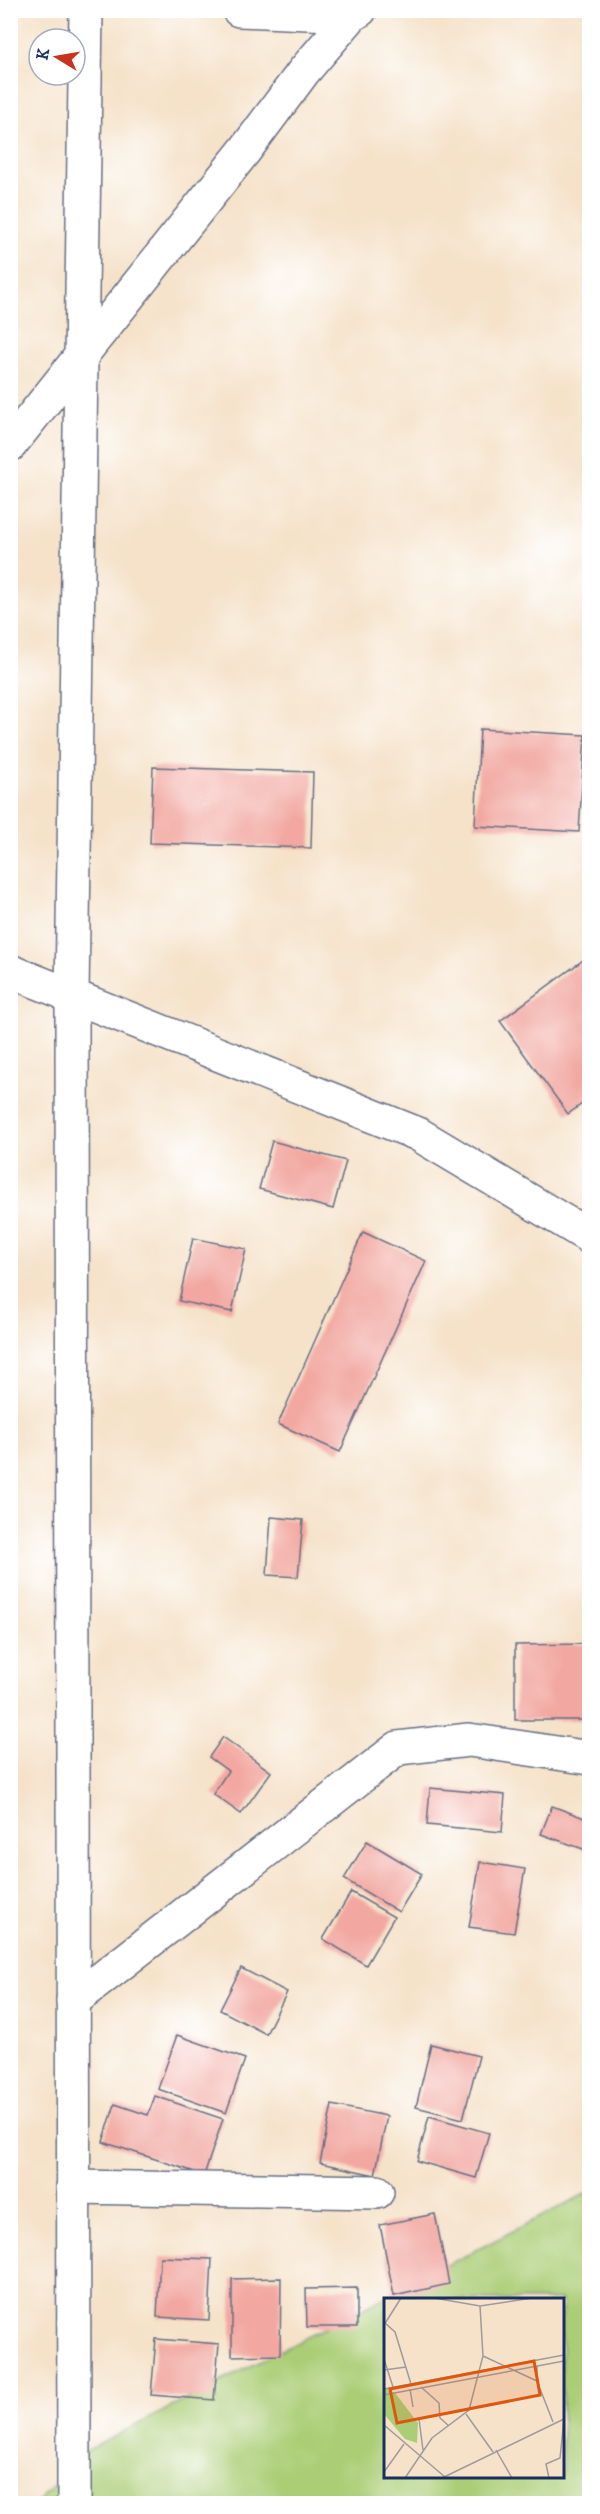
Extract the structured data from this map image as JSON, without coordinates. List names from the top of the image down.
{
  "north": "left"
}
